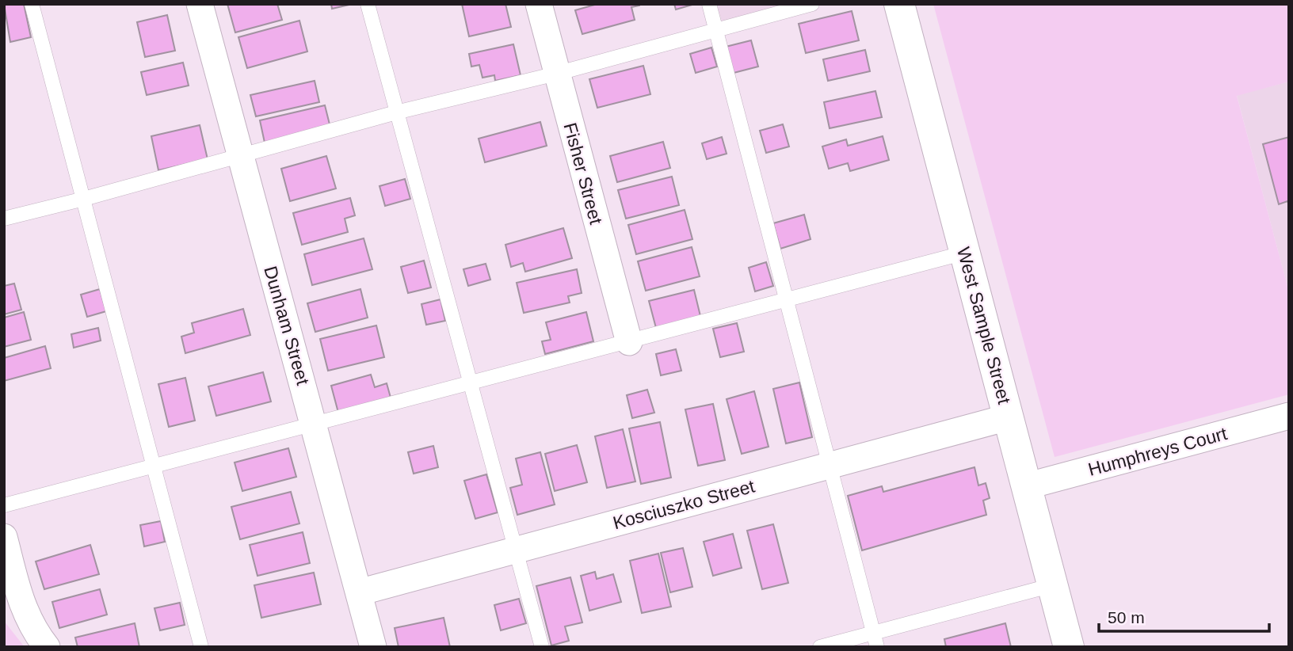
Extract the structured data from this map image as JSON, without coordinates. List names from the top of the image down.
{
  "streets": {
    "main road": ["West Sample Street"],
    "street": [
      "Fisher Street",
      "Dunham Street",
      "Humphreys Court",
      "Kosciuszko Street"
    ]
  },
  "crossings": [
    ["Dunham Street", "Kosciuszko Street"],
    ["West Sample Street", "Humphreys Court"],
    ["West Sample Street", "Kosciuszko Street"]
  ],
  "scale_bar": "50 m"
}
